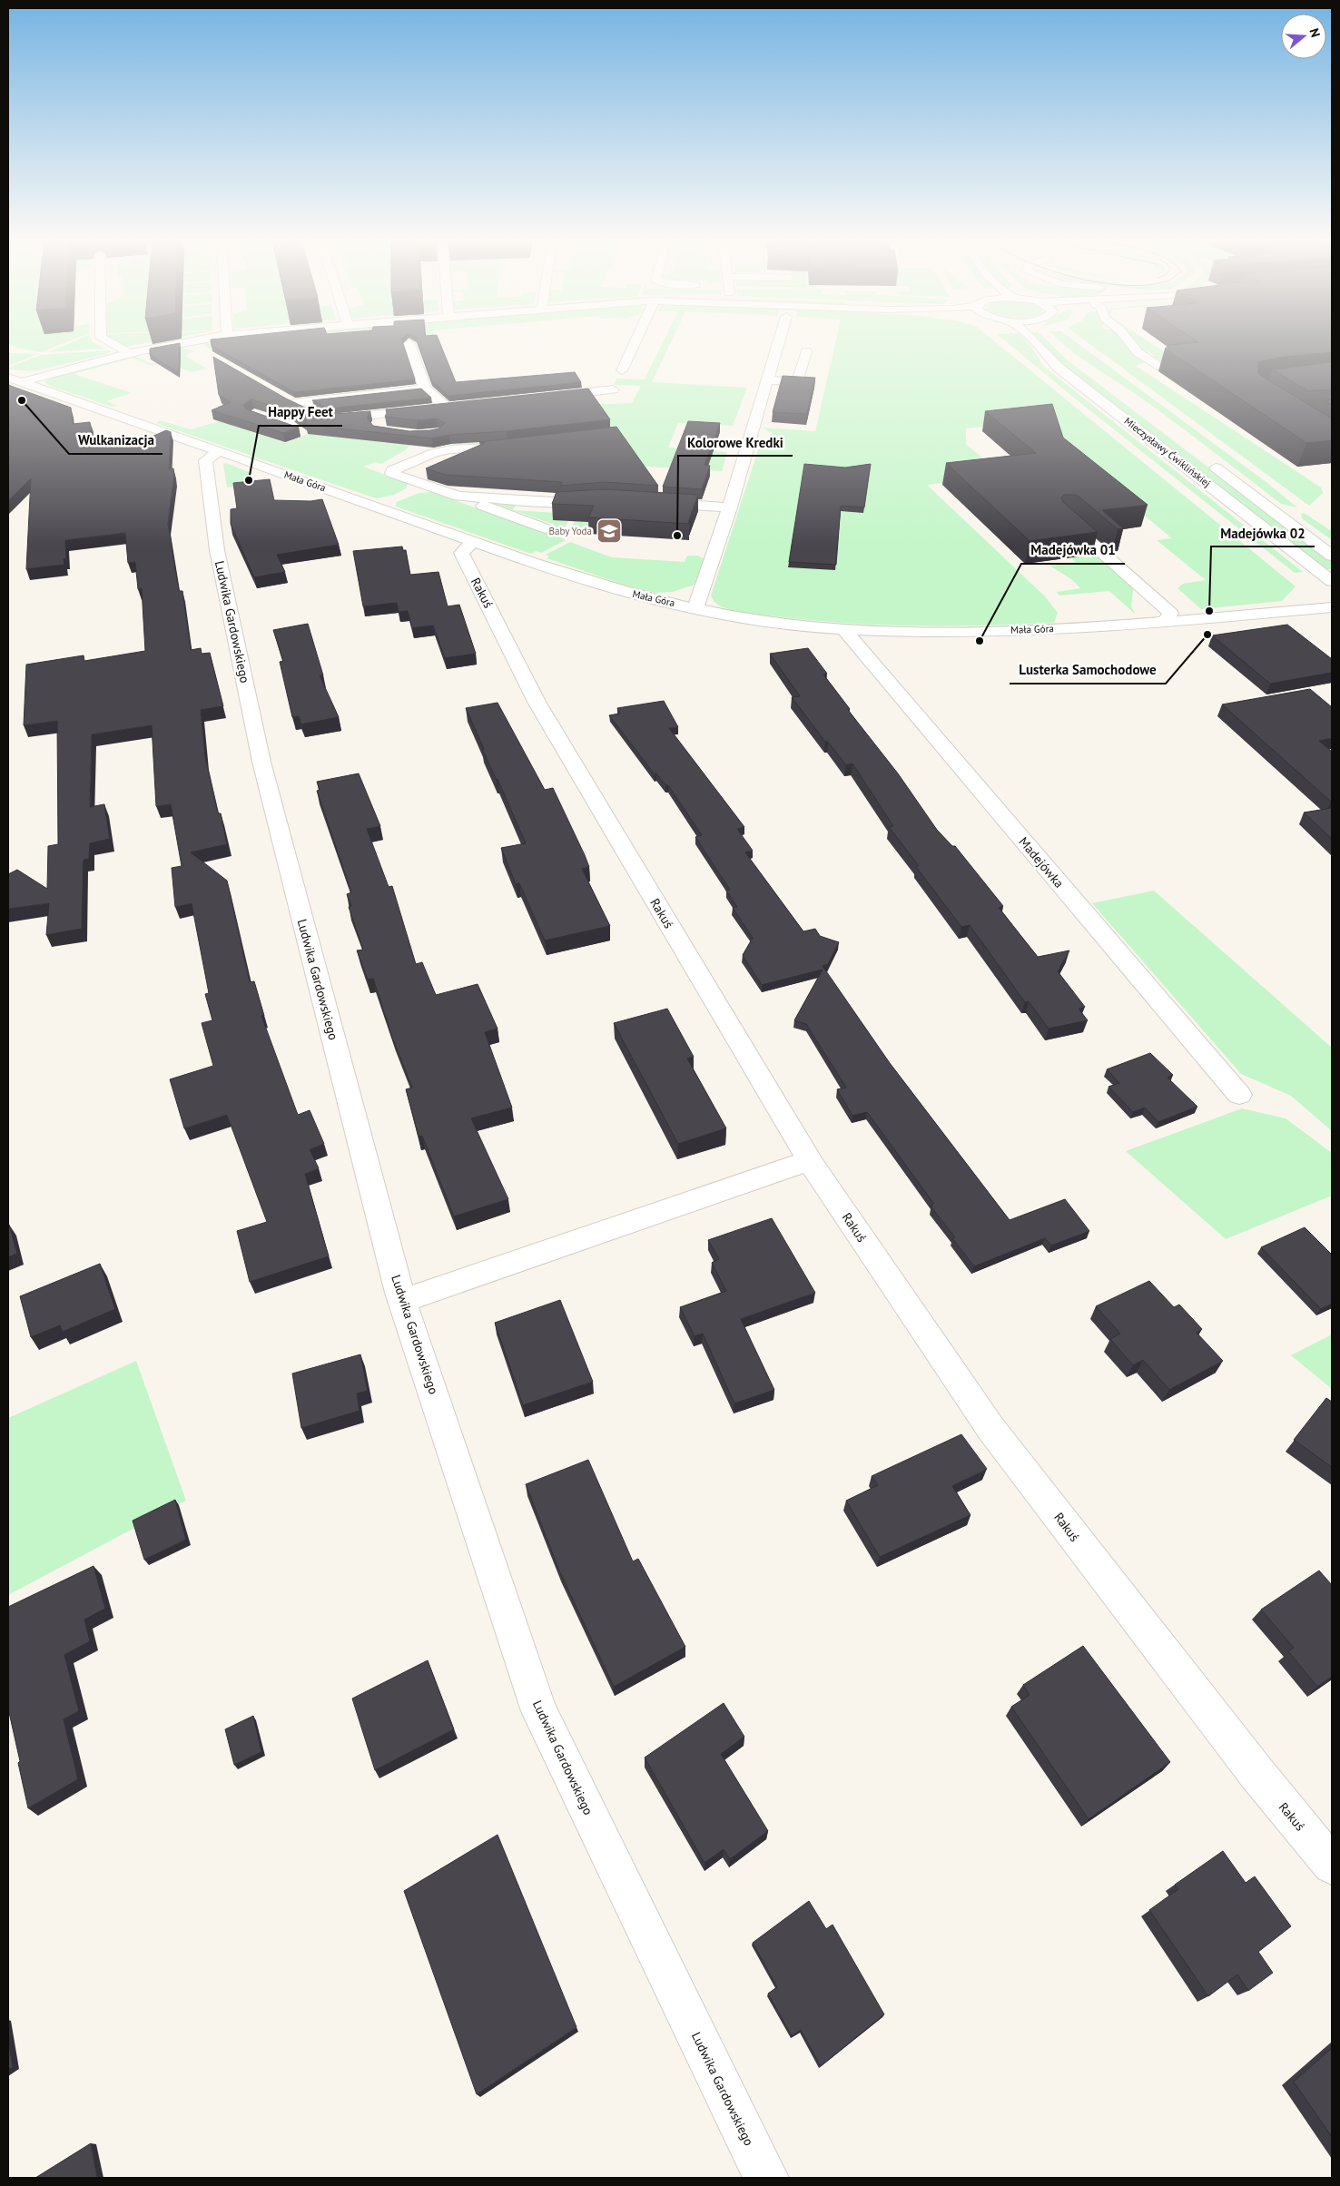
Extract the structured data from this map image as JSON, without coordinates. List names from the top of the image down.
{
  "streets": {
    "street": [
      "Mieczysławy Ćwiklińskiej",
      "Mała Góra",
      "Rakuś",
      "Ludwika Gardowskiego",
      "Madejówka"
    ]
  },
  "crossings": [
    ["Mała Góra", "Rakuś"],
    ["Mała Góra", "Ludwika Gardowskiego"],
    ["Mała Góra", "Madejówka"]
  ],
  "places": {
    "other": [
      "Wulkanizacja",
      "Happy Feet",
      "Kolorowe Kredki",
      "Madejówka 02",
      "Lusterka Samochodowe",
      "Madejówka 01"
    ],
    "school or university": ["Baby Yoda"]
  },
  "north": "right"
}
